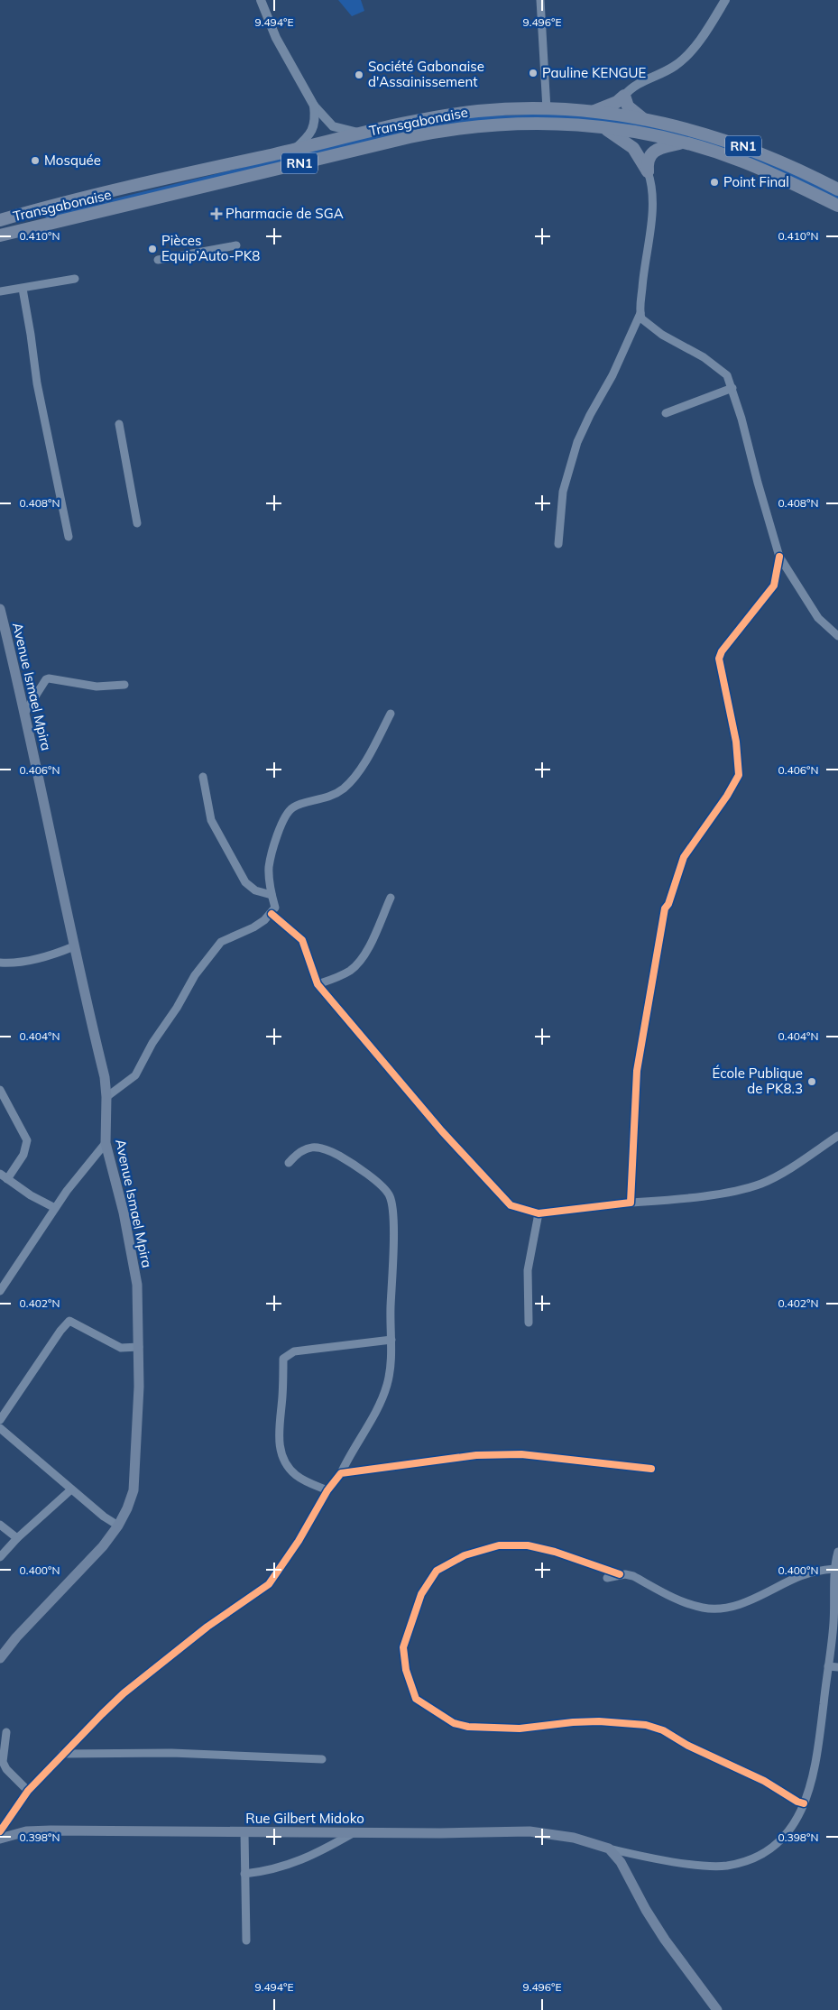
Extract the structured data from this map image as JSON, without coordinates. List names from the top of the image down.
{
  "streets": {
    "highway": ["Transgabonaise", "RN1"],
    "main road": ["Avenue Ismael Mpira", "Rue Gilbert Midoko"]
  },
  "crossings": [
    ["Transgabonaise", "RN1"]
  ],
  "places": {
    "other": [
      "Pauline KENGUE",
      "Société Gabonaise d'Assainissement",
      "Mosquée",
      "Point Final",
      "Pièces Equip’Auto-PK8",
      "École Publique de PK8.3"
    ],
    "health": ["Pharmacie de SGA"]
  },
  "coordinates": [
    "9.494°E",
    "9.496°E",
    "0.410°N",
    "0.408°N",
    "0.406°N",
    "0.404°N",
    "0.402°N",
    "0.400°N",
    "0.398°N"
  ]
}
